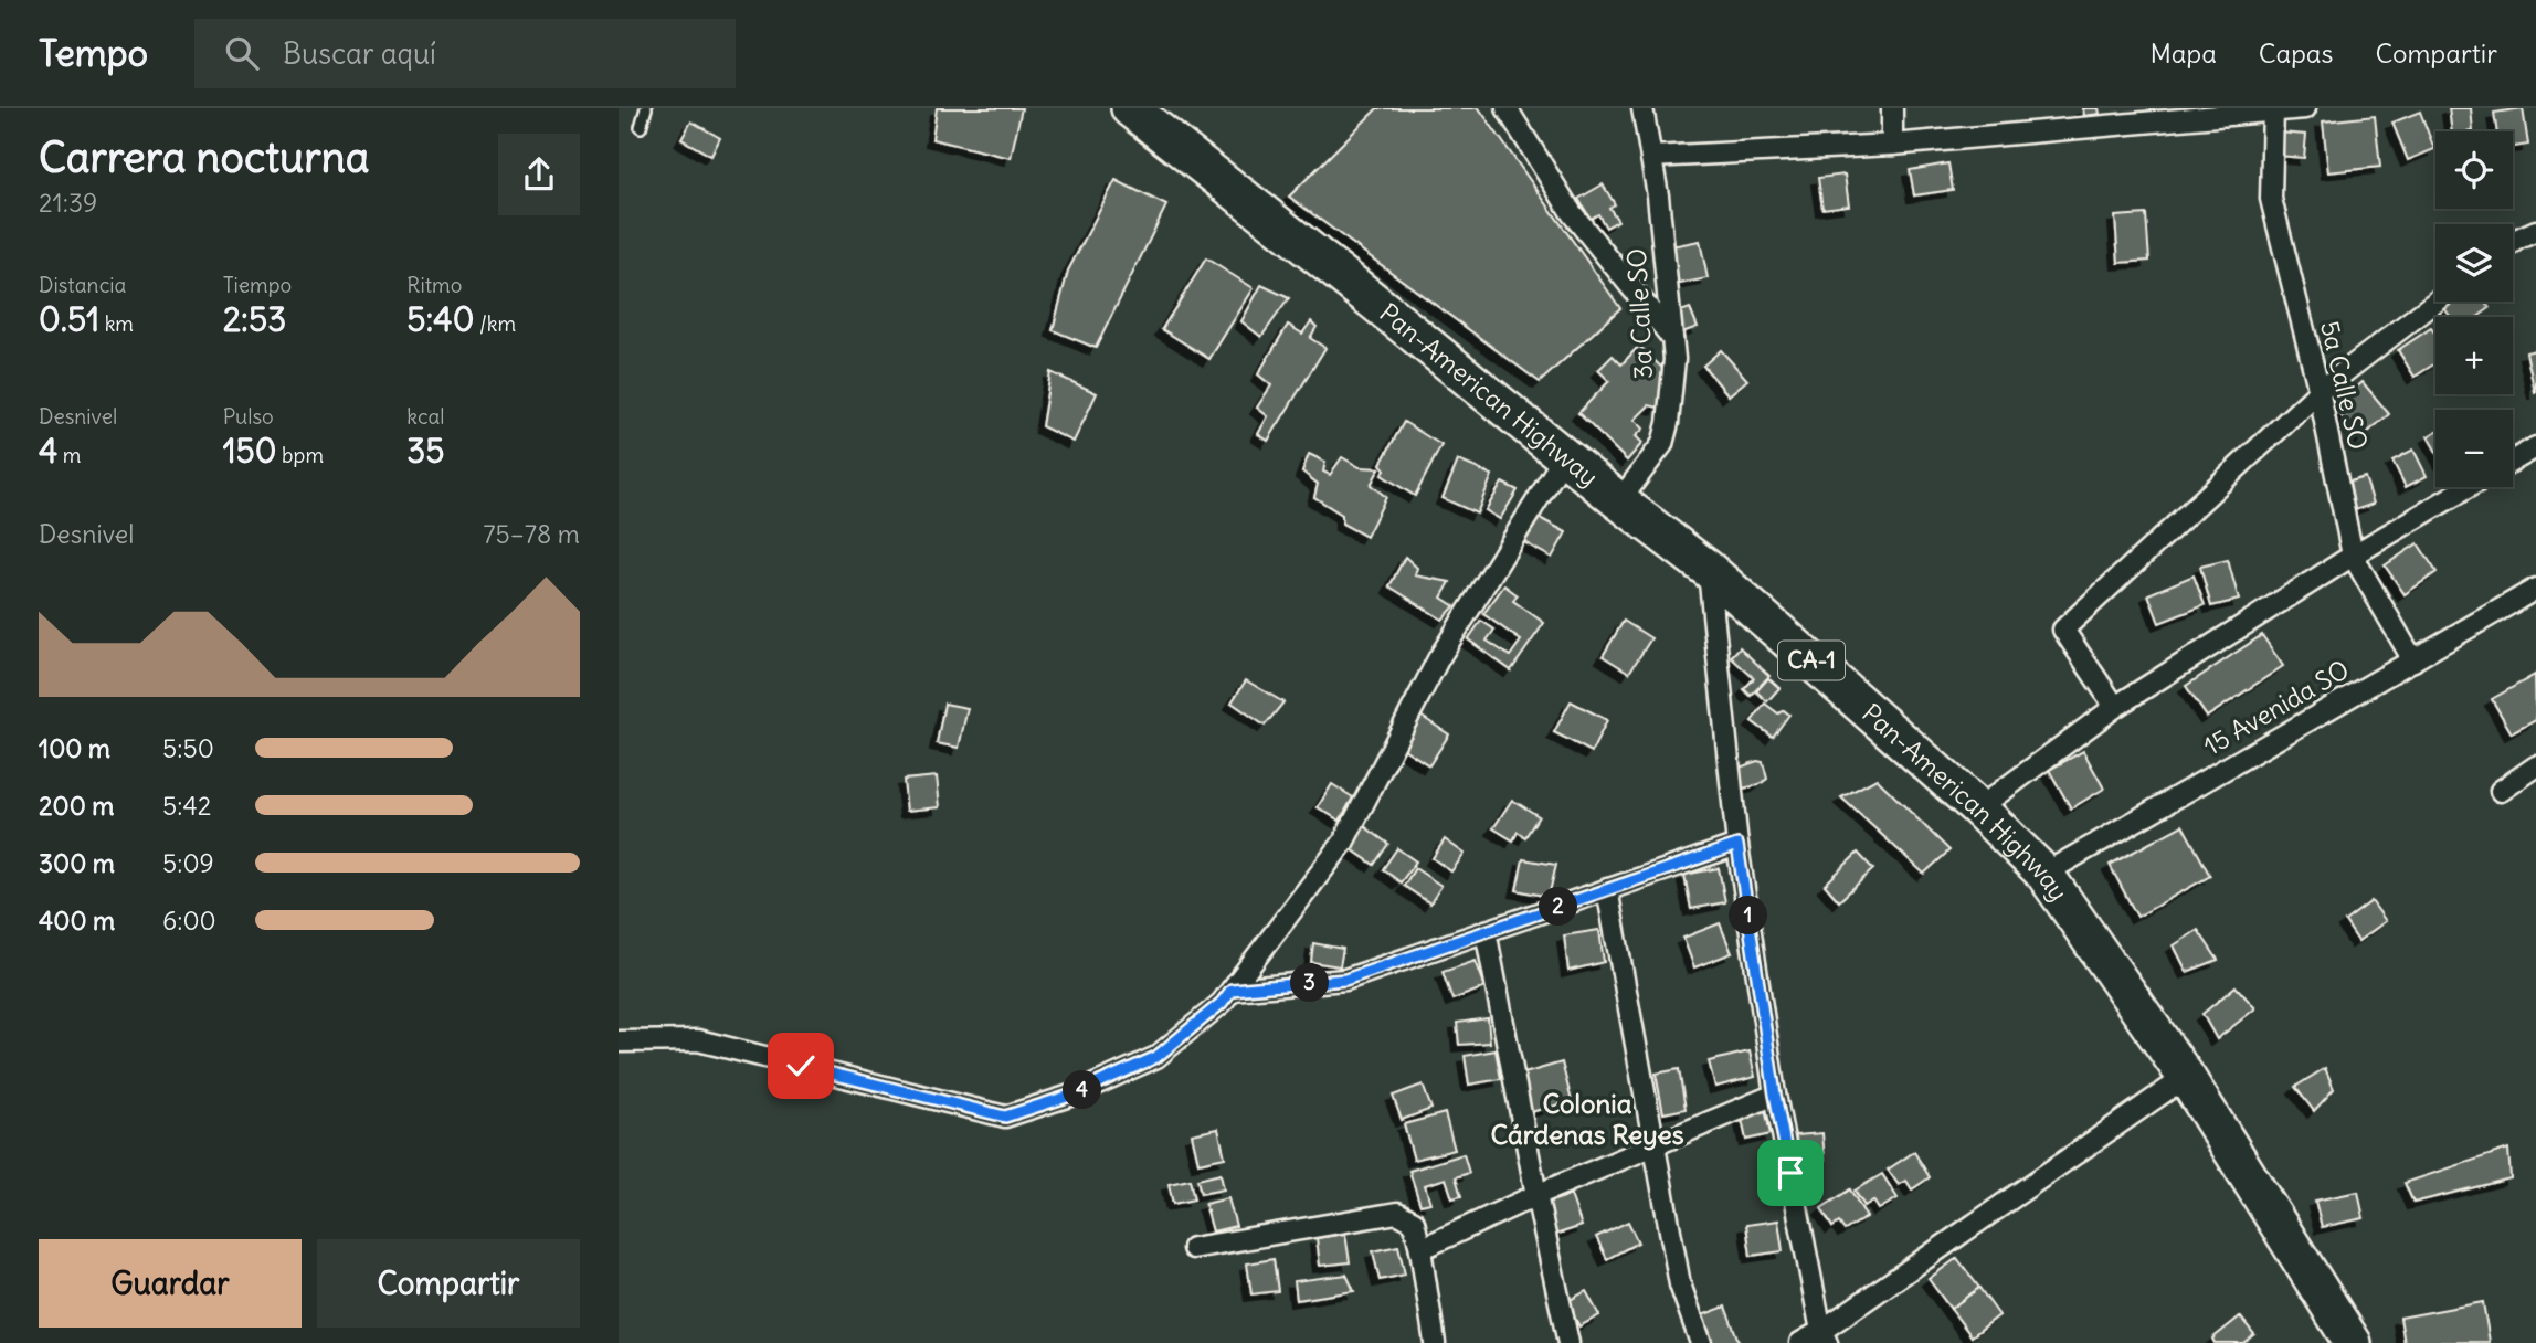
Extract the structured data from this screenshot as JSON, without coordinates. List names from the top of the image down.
{
  "streets": {
    "highway": ["Pan-American Highway", "CA-1"],
    "street": ["3a Calle SO", "5a Calle SO", "15 Avenida SO"]
  },
  "crossings": [
    ["3a Calle SO", "Pan-American Highway"],
    ["5a Calle SO", "15 Avenida SO"],
    ["Pan-American Highway", "15 Avenida SO"]
  ],
  "districts": ["Colonia Cárdenas Reyes"],
  "page": {
    "header": "Tempo",
    "search": "Buscar aquí",
    "nav": ["Mapa", "Capas", "Compartir"],
    "heading": ["Carrera nocturna", "21:39"],
    "map_buttons": ["+", "−"],
    "stats": [
      ["Distancia", "0.51 km"],
      ["Tiempo", "2:53"],
      ["Ritmo", "5:40 /km"],
      ["Desnivel", "4 m"],
      ["Pulso", "150 bpm"],
      ["kcal", "35"]
    ],
    "chart": ["Desnivel", "75–78 m"],
    "list": [
      {
        "name": "100 m",
        "note": "5:50"
      },
      {
        "name": "200 m",
        "note": "5:42"
      },
      {
        "name": "300 m",
        "note": "5:09"
      },
      {
        "name": "400 m",
        "note": "6:00"
      }
    ],
    "pins": [
      "2",
      "1",
      "3",
      "4"
    ],
    "buttons": ["Guardar", "Compartir"]
  }
}
